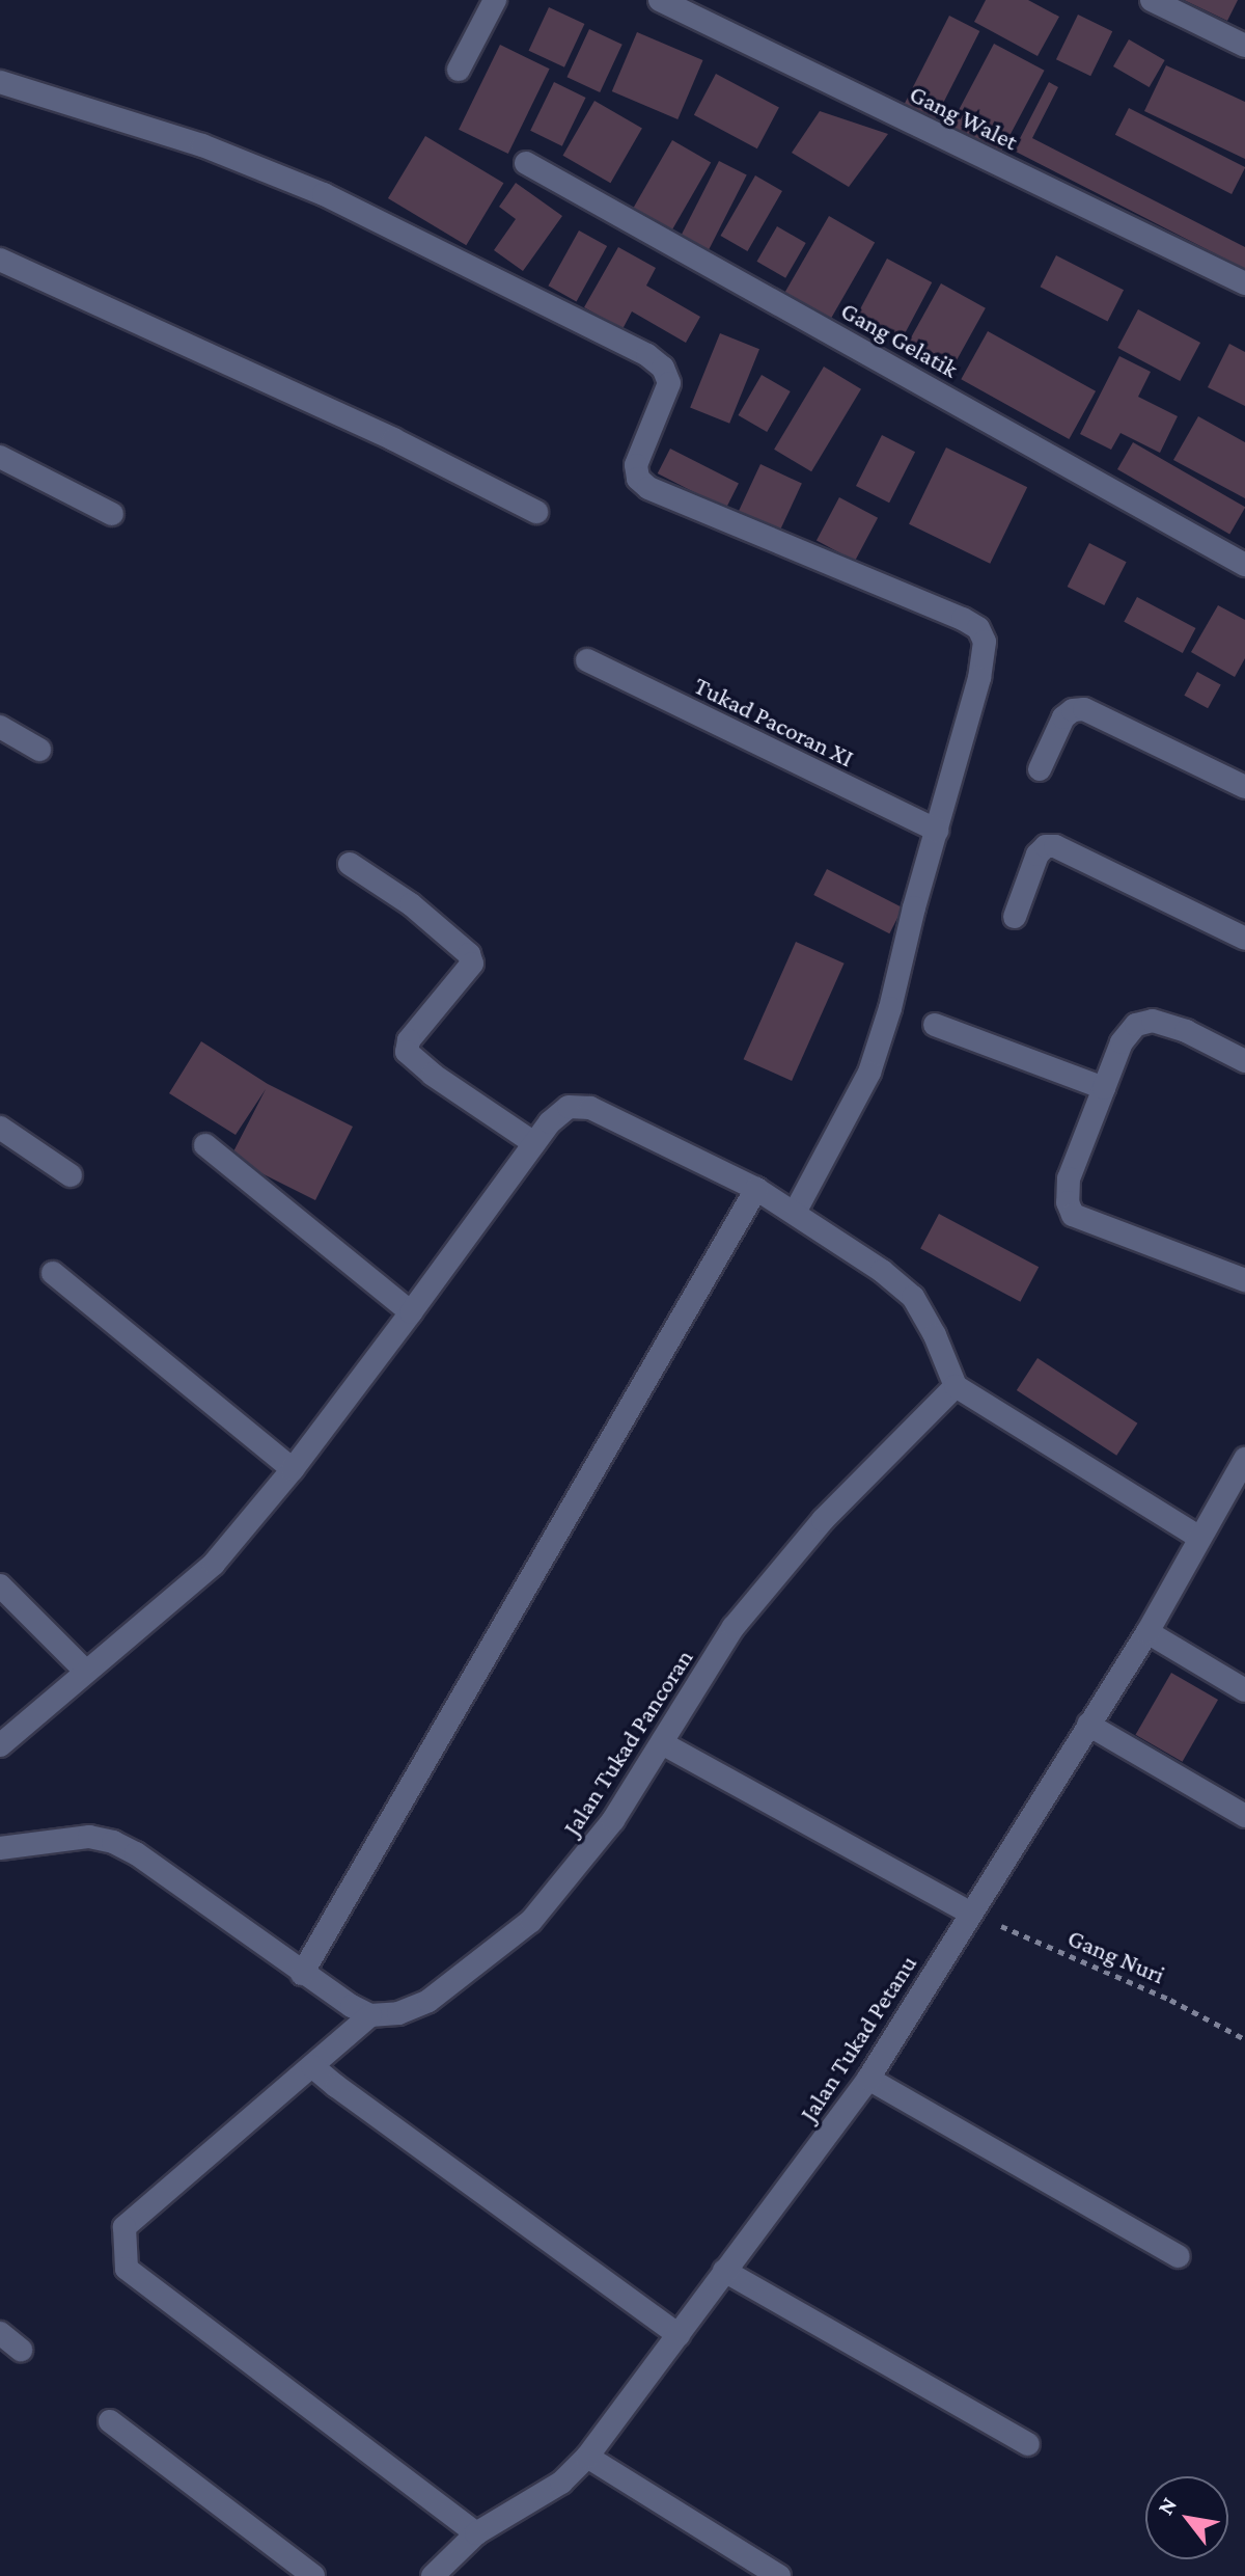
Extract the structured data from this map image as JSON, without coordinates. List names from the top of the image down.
{
  "streets": {
    "street": [
      "Gang Walet",
      "Gang Gelatik",
      "Tukad Pacoran XI",
      "Jalan Tukad Pancoran",
      "Jalan Tukad Petanu"
    ],
    "path": ["Gang Nuri"]
  },
  "crossings": [
    ["Gang Nuri", "Jalan Tukad Petanu"]
  ],
  "north": "top left"
}
